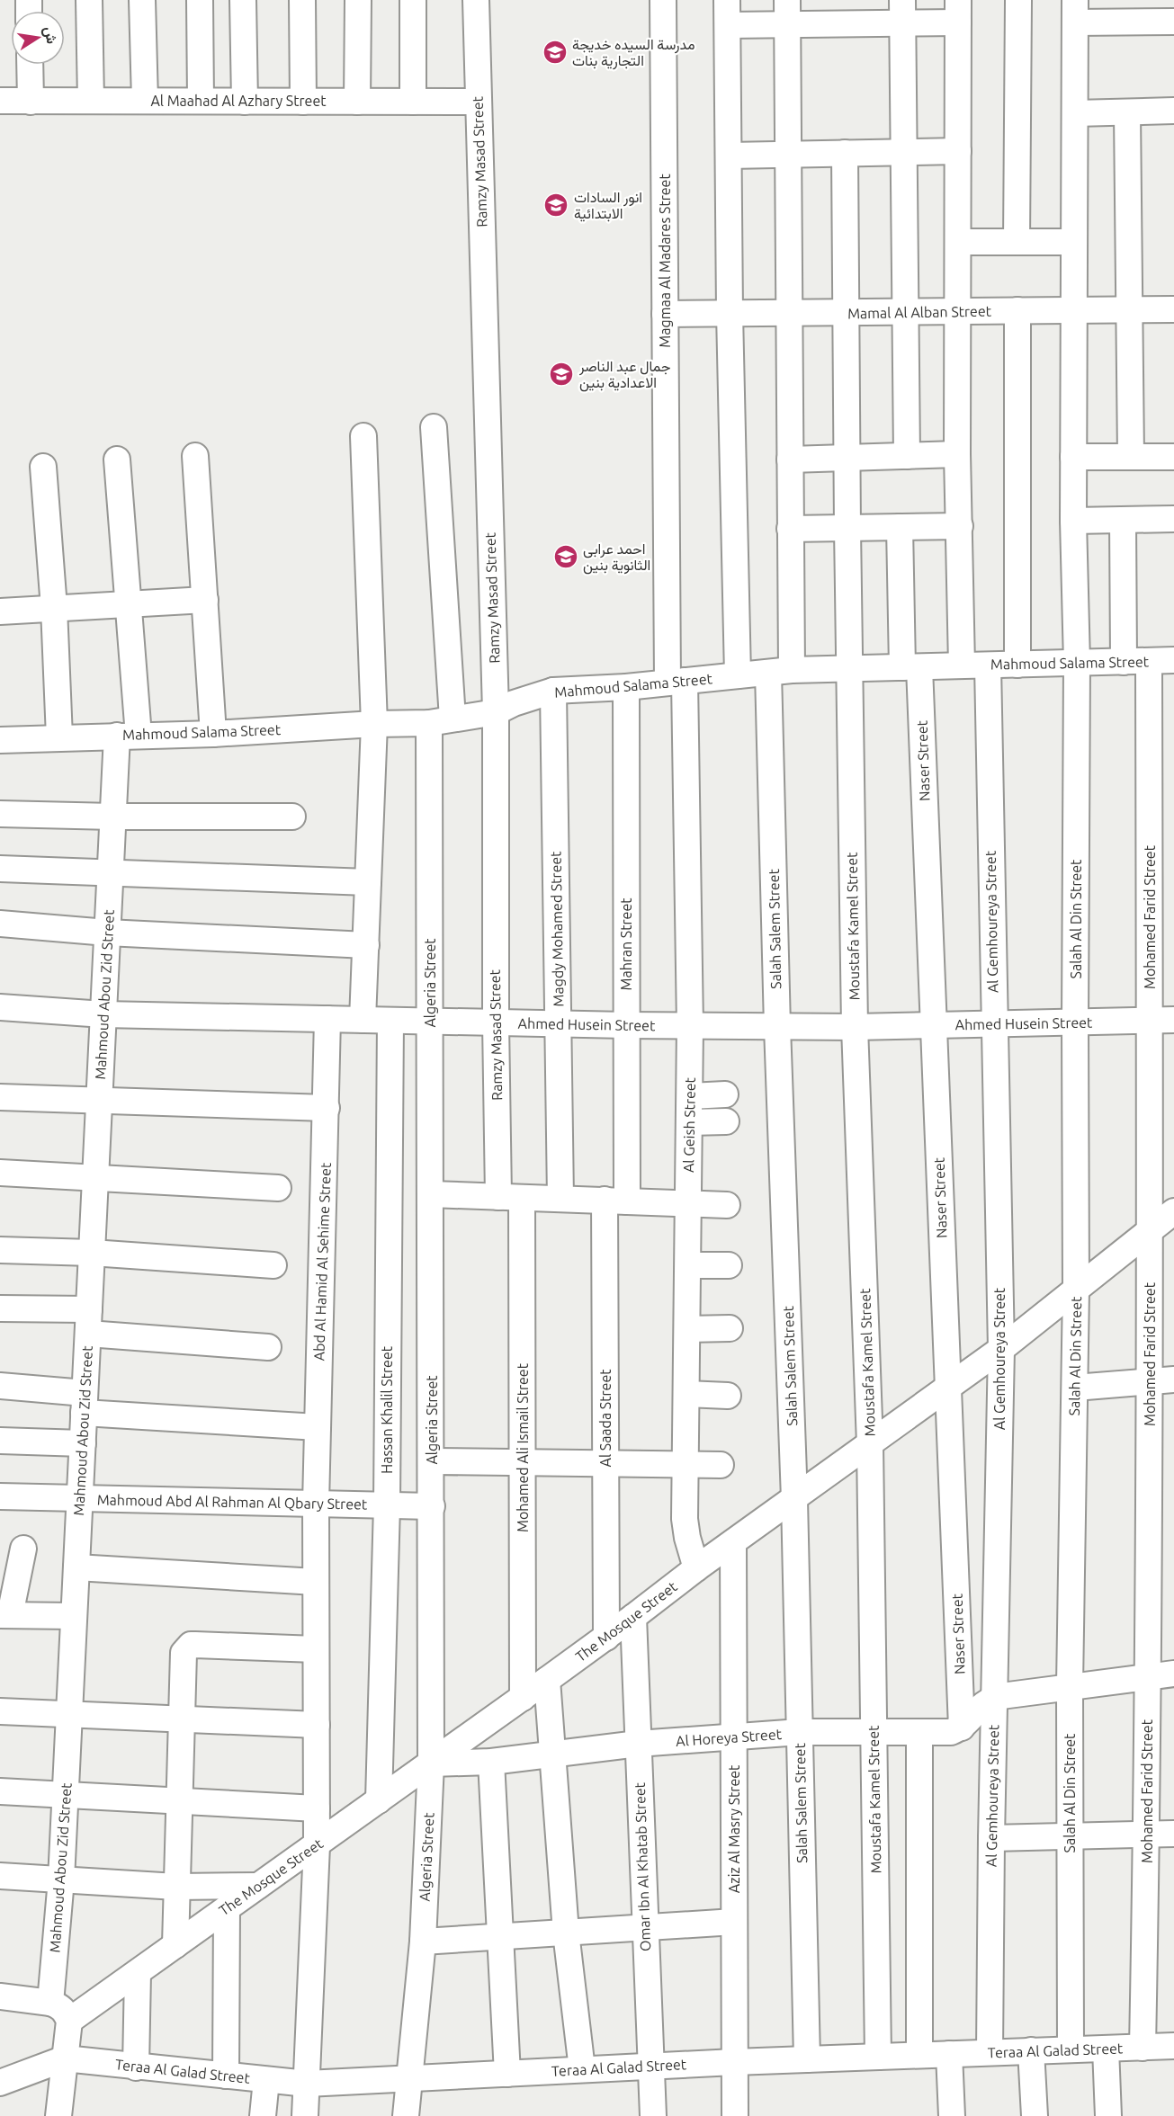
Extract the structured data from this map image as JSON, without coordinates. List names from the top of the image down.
{
  "streets": {
    "street": [
      "Al Maahad Al Azhary Street",
      "Ramzy Masad Street",
      "Magmaa Al Madares Street",
      "Mamal Al Alban Street",
      "Mahmoud Salama Street",
      "Naser Street",
      "Mohamed Farid Street",
      "Salah Al Din Street",
      "Al Gemhoureya Street",
      "Moustafa Kamel Street",
      "Magdy Mohamed Street",
      "Salah Salem Street",
      "Mahran Street",
      "Algeria Street",
      "Mahmoud Abou Zid Street",
      "Ahmed Husein Street",
      "Al Geish Street",
      "Abd Al Hamid Al Sehime Street",
      "Hassan Khalil Street",
      "Al Saada Street",
      "Mohamed Ali Ismail Street",
      "Mahmoud Abd Al Rahman Al Qbary Street",
      "The Mosque Street",
      "Al Horeya Street",
      "Aziz Al Masry Street",
      "Omar Ibn Al Khatab Street",
      "Teraa Al Galad Street"
    ]
  },
  "crossings": [
    ["Al Maahad Al Azhary Street", "Ramzy Masad Street"],
    ["Ramzy Masad Street", "Mahmoud Salama Street"],
    ["Ramzy Masad Street", "Ahmed Husein Street"],
    ["Ramzy Masad Street", "Mohamed Ali Ismail Street"],
    ["Magmaa Al Madares Street", "Mamal Al Alban Street"],
    ["Magmaa Al Madares Street", "Mahmoud Salama Street"],
    ["Magmaa Al Madares Street", "Al Geish Street"],
    ["Mamal Al Alban Street", "Salah Al Din Street"],
    ["Mamal Al Alban Street", "Moustafa Kamel Street"],
    ["Mamal Al Alban Street", "Salah Salem Street"],
    ["Mahmoud Salama Street", "Naser Street"],
    ["Mahmoud Salama Street", "Mohamed Farid Street"],
    ["Mahmoud Salama Street", "Salah Al Din Street"],
    ["Mahmoud Salama Street", "Al Gemhoureya Street"],
    ["Mahmoud Salama Street", "Moustafa Kamel Street"],
    ["Mahmoud Salama Street", "Magdy Mohamed Street"],
    ["Mahmoud Salama Street", "Salah Salem Street"],
    ["Mahmoud Salama Street", "Mahran Street"],
    ["Mahmoud Salama Street", "Algeria Street"],
    ["Mahmoud Salama Street", "Mahmoud Abou Zid Street"],
    ["Mahmoud Salama Street", "Al Geish Street"],
    ["Naser Street", "Ahmed Husein Street"],
    ["Naser Street", "The Mosque Street"],
    ["Naser Street", "Al Horeya Street"],
    ["Mohamed Farid Street", "Ahmed Husein Street"],
    ["Mohamed Farid Street", "The Mosque Street"],
    ["Mohamed Farid Street", "Teraa Al Galad Street"],
    ["Salah Al Din Street", "Ahmed Husein Street"],
    ["Salah Al Din Street", "The Mosque Street"],
    ["Salah Al Din Street", "Teraa Al Galad Street"],
    ["Al Gemhoureya Street", "Ahmed Husein Street"],
    ["Al Gemhoureya Street", "The Mosque Street"],
    ["Al Gemhoureya Street", "Teraa Al Galad Street"],
    ["Moustafa Kamel Street", "Ahmed Husein Street"],
    ["Moustafa Kamel Street", "The Mosque Street"],
    ["Moustafa Kamel Street", "Al Horeya Street"],
    ["Moustafa Kamel Street", "Teraa Al Galad Street"],
    ["Magdy Mohamed Street", "Ahmed Husein Street"],
    ["Salah Salem Street", "Ahmed Husein Street"],
    ["Salah Salem Street", "The Mosque Street"],
    ["Salah Salem Street", "Al Horeya Street"],
    ["Salah Salem Street", "Teraa Al Galad Street"],
    ["Mahran Street", "Ahmed Husein Street"],
    ["Mahran Street", "Al Saada Street"],
    ["Algeria Street", "Ahmed Husein Street"],
    ["Algeria Street", "Mahmoud Abd Al Rahman Al Qbary Street"],
    ["Algeria Street", "The Mosque Street"],
    ["Algeria Street", "Al Horeya Street"],
    ["Algeria Street", "Teraa Al Galad Street"],
    ["Mahmoud Abou Zid Street", "Ahmed Husein Street"],
    ["Mahmoud Abou Zid Street", "Mahmoud Abd Al Rahman Al Qbary Street"],
    ["Ahmed Husein Street", "Al Geish Street"],
    ["Ahmed Husein Street", "Abd Al Hamid Al Sehime Street"],
    ["Ahmed Husein Street", "Hassan Khalil Street"],
    ["Al Geish Street", "The Mosque Street"],
    ["Abd Al Hamid Al Sehime Street", "Mahmoud Abd Al Rahman Al Qbary Street"],
    ["Abd Al Hamid Al Sehime Street", "The Mosque Street"],
    ["Abd Al Hamid Al Sehime Street", "Teraa Al Galad Street"],
    ["Hassan Khalil Street", "Mahmoud Abd Al Rahman Al Qbary Street"],
    ["Hassan Khalil Street", "The Mosque Street"],
    ["Al Saada Street", "The Mosque Street"],
    ["Mohamed Ali Ismail Street", "The Mosque Street"],
    ["The Mosque Street", "Al Horeya Street"],
    ["The Mosque Street", "Aziz Al Masry Street"],
    ["The Mosque Street", "Omar Ibn Al Khatab Street"],
    ["Al Horeya Street", "Aziz Al Masry Street"],
    ["Al Horeya Street", "Omar Ibn Al Khatab Street"],
    ["Aziz Al Masry Street", "Teraa Al Galad Street"],
    ["Omar Ibn Al Khatab Street", "Teraa Al Galad Street"]
  ],
  "places": {
    "school or university": [
      "مدرسة السيده خديجة التجارية بنات",
      "انور السادات الابتدائية",
      "جمال عبد الناصر الاعدادية بنين",
      "احمد عرابى الثانوية بنين"
    ]
  },
  "north": "right"
}
